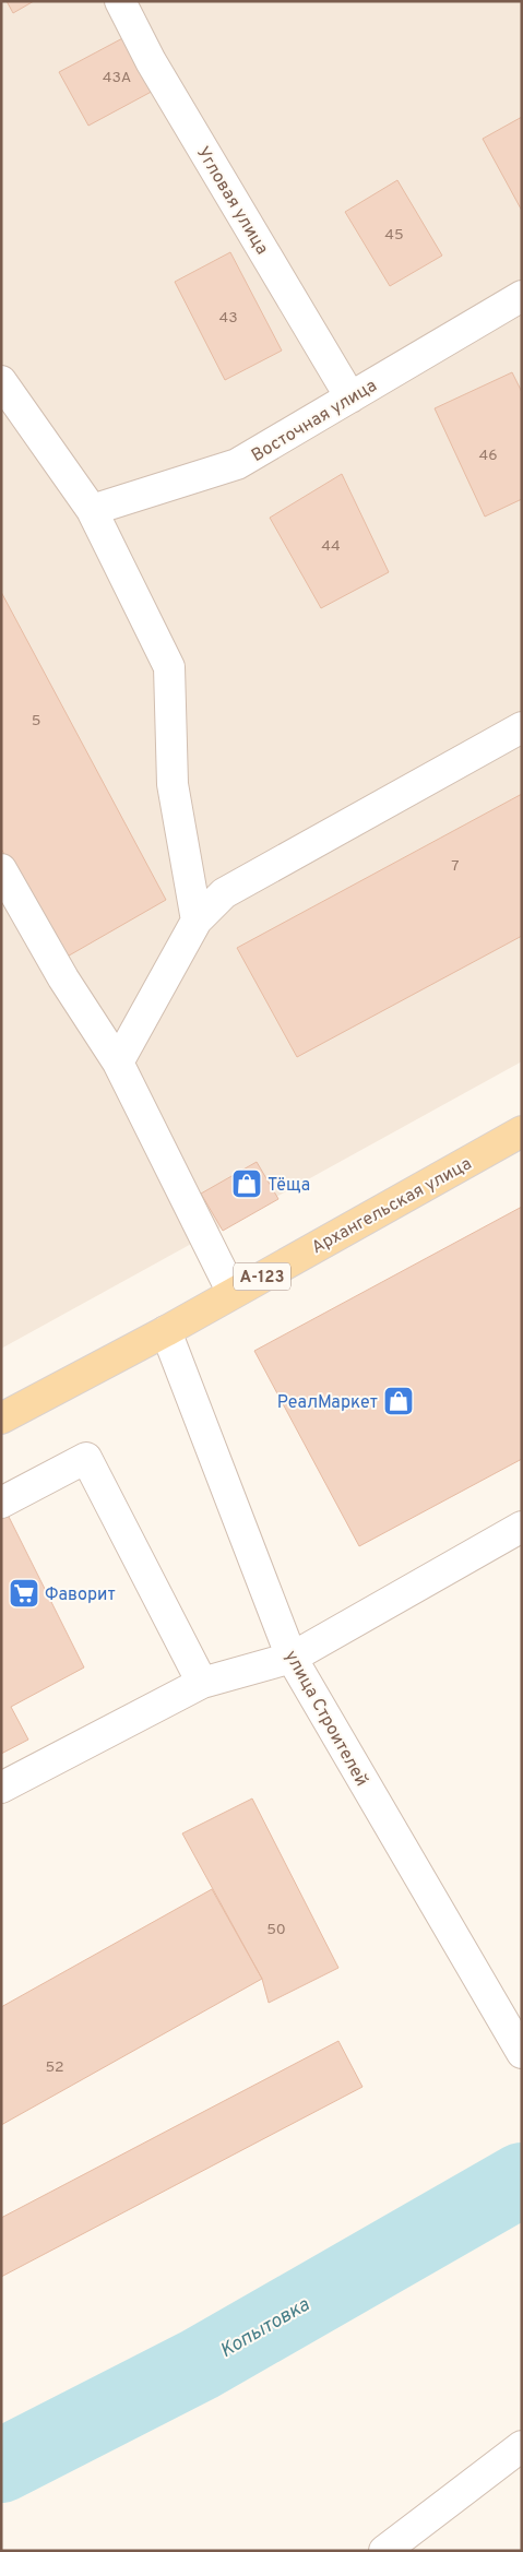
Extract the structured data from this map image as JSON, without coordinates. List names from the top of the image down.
{
  "streets": {
    "main road": ["Архангельская улица", "А-123"],
    "street": ["Угловая улица", "Восточная улица", "улица Строителей"]
  },
  "crossings": [
    ["Угловая улица", "Восточная улица"],
    ["Архангельская улица", "улица Строителей"]
  ],
  "water": ["Копытовка"],
  "places": {
    "shop": ["Тёща", "РеалМаркет"],
    "supermarket": ["Фаворит"]
  },
  "house_numbers": [
    "43А",
    "45",
    "43",
    "46",
    "44",
    "5",
    "7",
    "50",
    "52"
  ]
}
